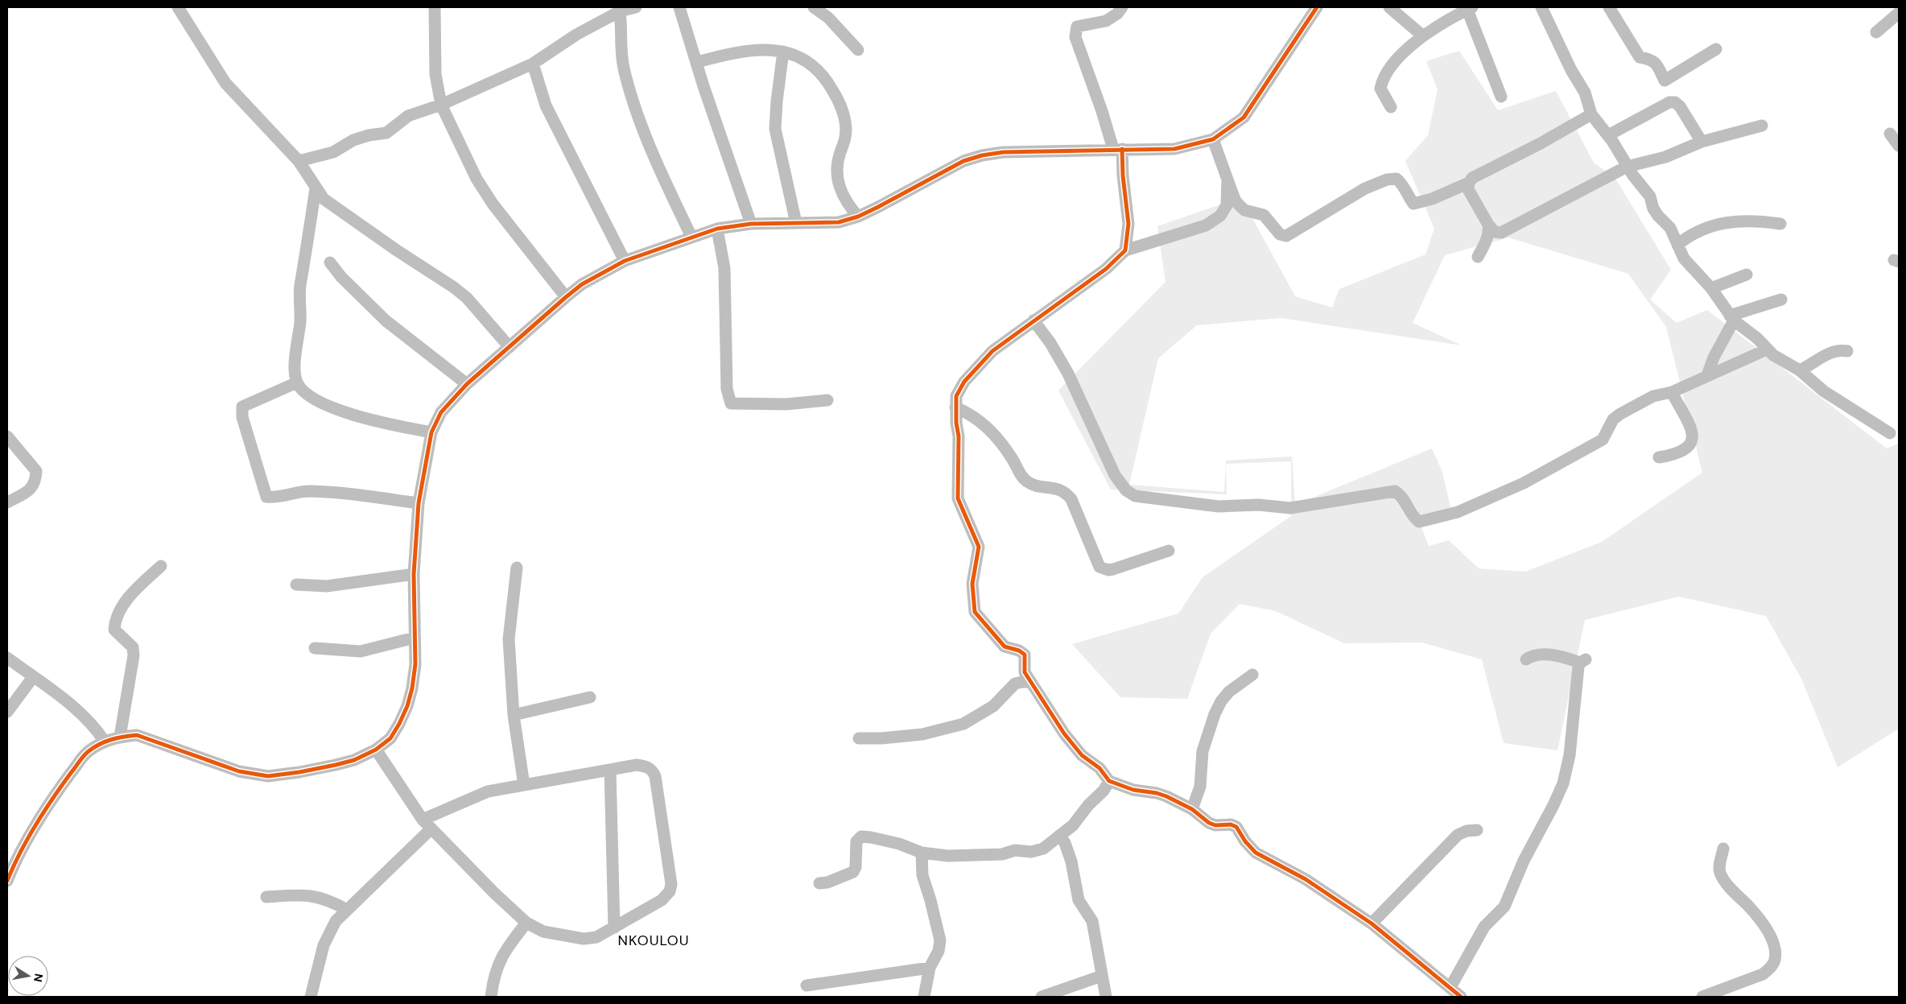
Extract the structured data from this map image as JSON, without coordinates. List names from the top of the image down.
{
  "districts": ["NKOULOU"],
  "north": "right"
}
